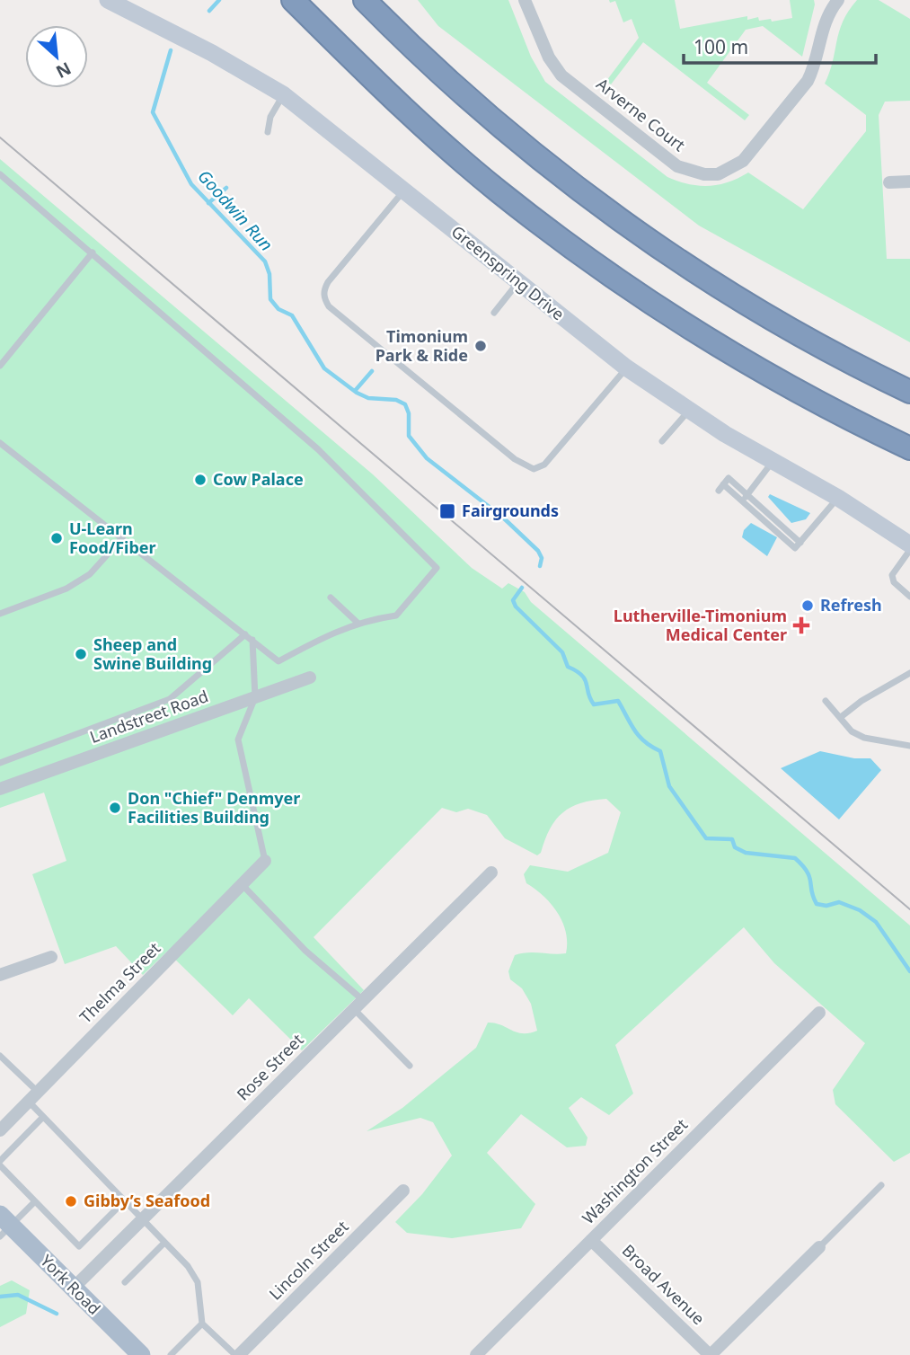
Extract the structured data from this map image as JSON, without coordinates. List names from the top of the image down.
{
  "streets": {
    "main road": ["Greenspring Drive", "York Road"],
    "street": [
      "Arverne Court",
      "Landstreet Road",
      "Thelma Street",
      "Rose Street",
      "Washington Street",
      "Lincoln Street",
      "Broad Avenue"
    ]
  },
  "crossings": [
    ["Rose Street", "York Road"],
    ["Washington Street", "Broad Avenue"]
  ],
  "water": ["Goodwin Run"],
  "places": {
    "other": [
      "Timonium Park & Ride",
      "Cow Palace",
      "U-Learn Food/Fiber",
      "Refresh",
      "Sheep and Swine Building",
      "Don \"Chief\" Denmyer Facilities Building",
      "Gibby’s Seafood"
    ],
    "transit": ["Fairgrounds"],
    "health": ["Lutherville-Timonium Medical Center"]
  },
  "scale_bar": "100 m",
  "north": "bottom right"
}
